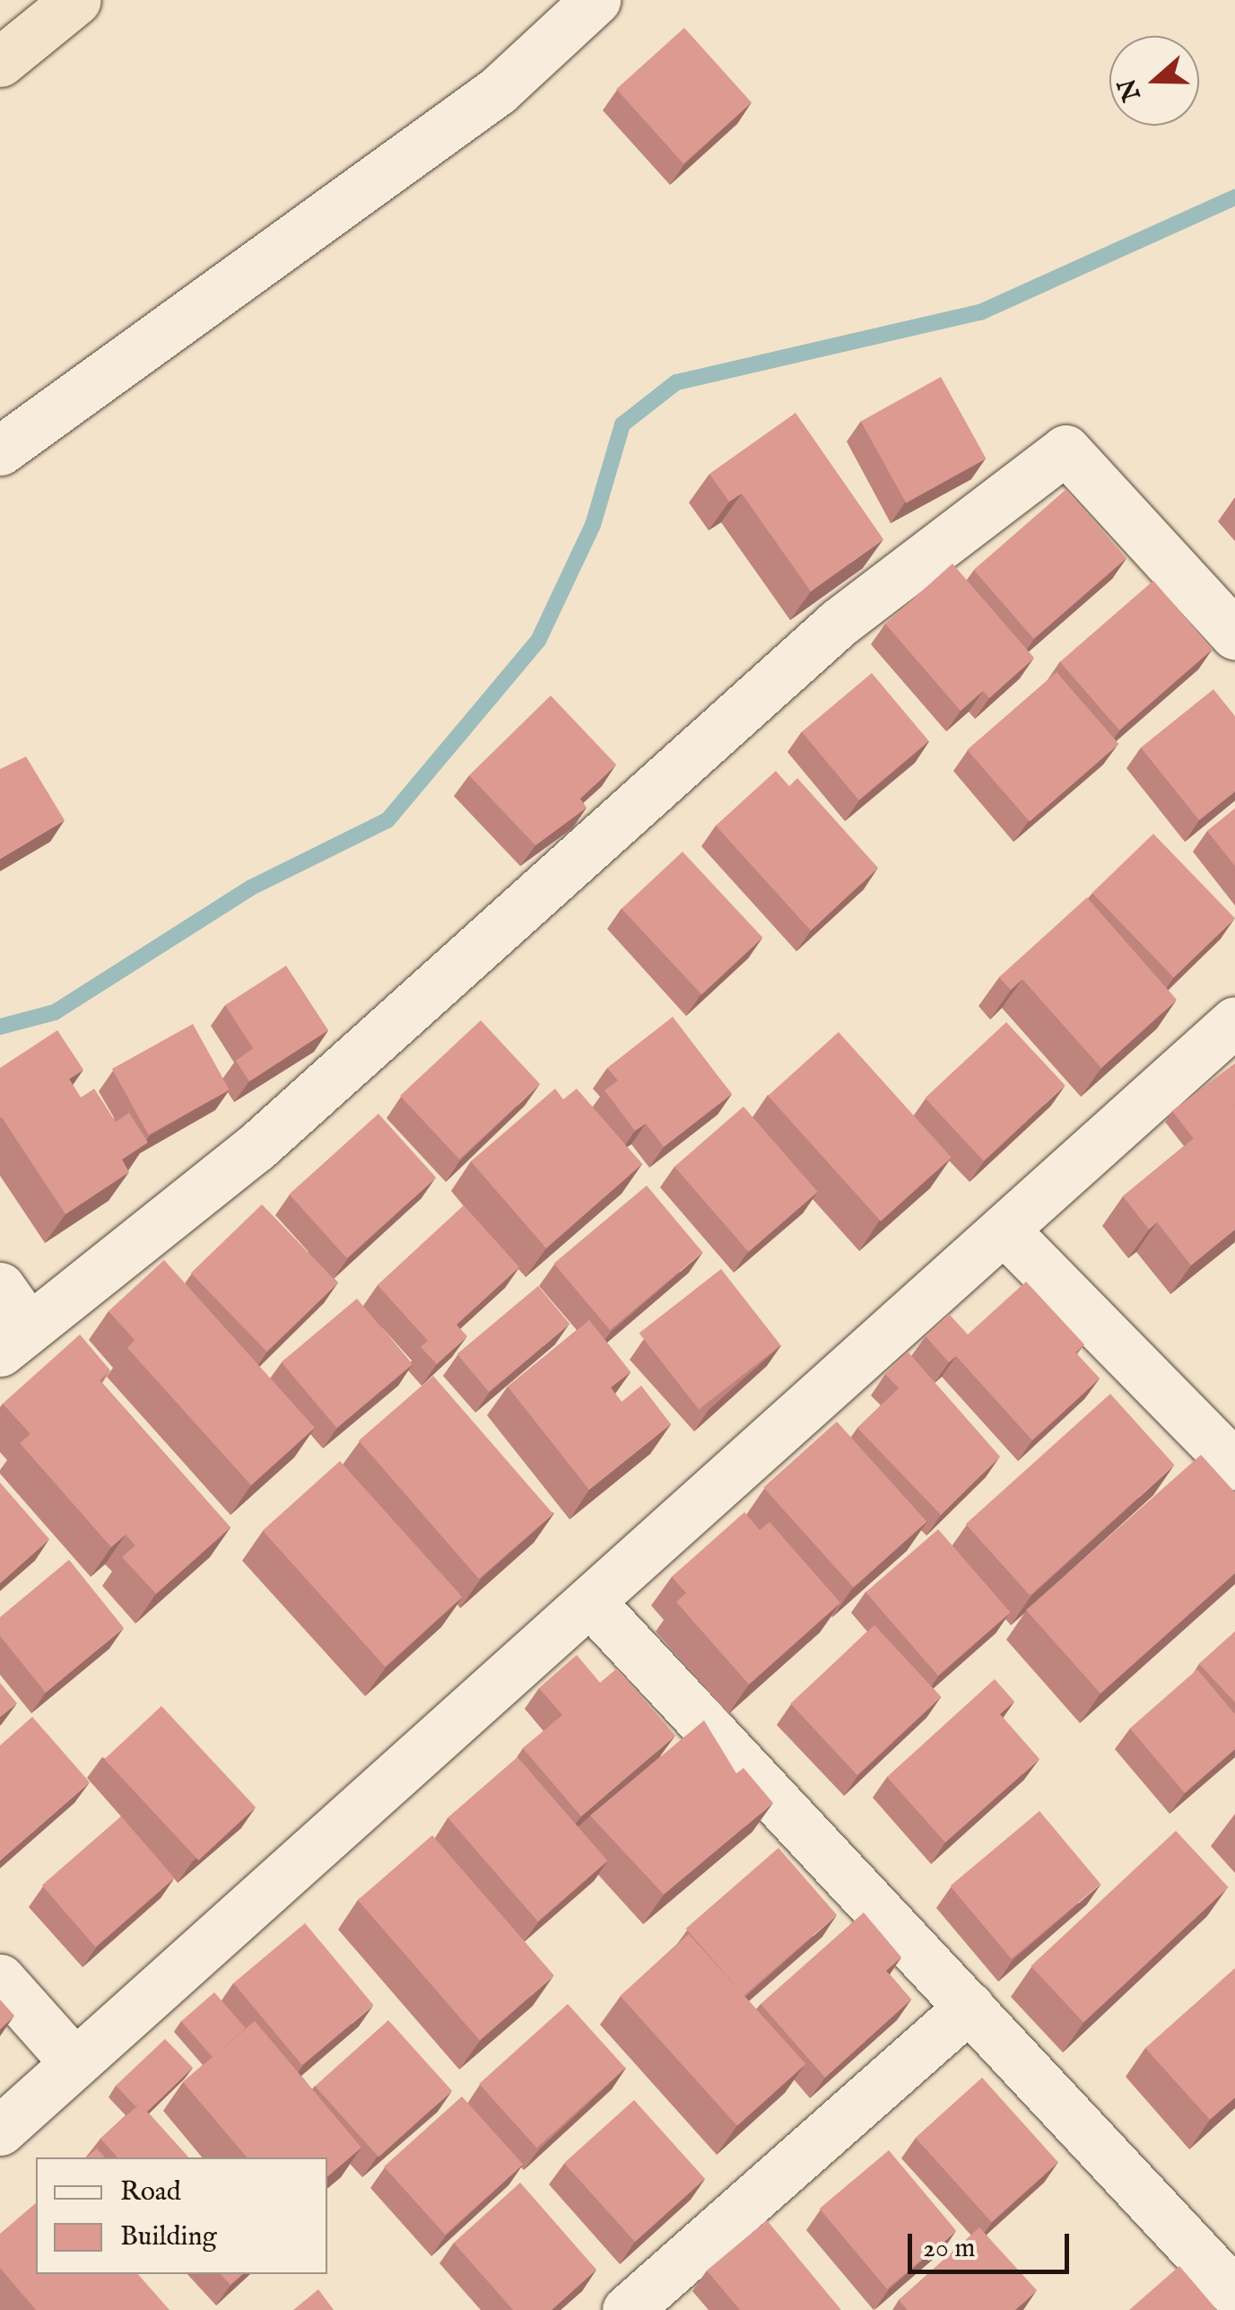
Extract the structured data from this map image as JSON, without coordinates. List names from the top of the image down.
{
  "legend": ["Road", "Building"],
  "scale_bar": "20 m",
  "north": "left"
}
